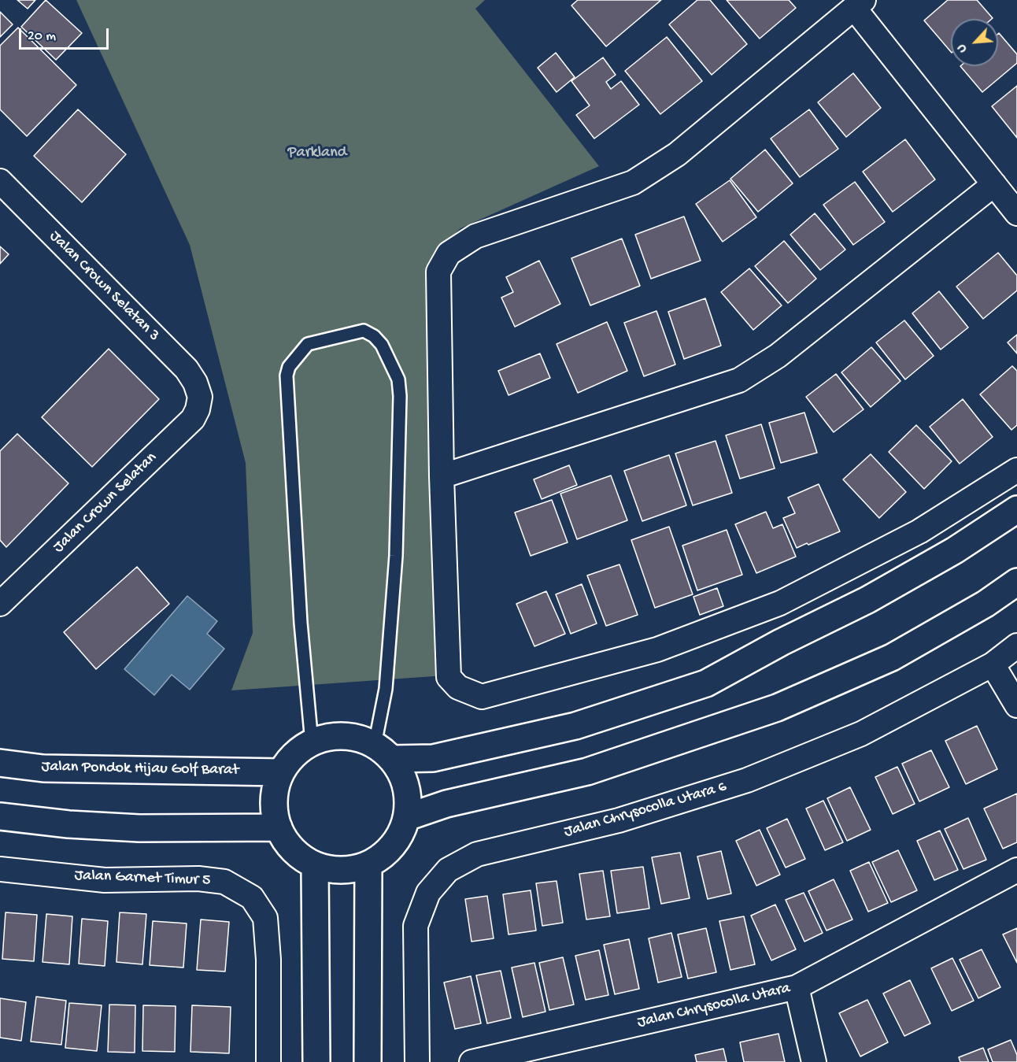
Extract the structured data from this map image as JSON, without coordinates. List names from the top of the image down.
{
  "streets": {
    "street": [
      "Jalan Crown Selatan 3",
      "Jalan Crown Selatan",
      "Jalan Pondok Hijau Golf Barat",
      "Jalan Chrysocolla Utara 6",
      "Jalan Garnet Timur 5",
      "Jalan Chrysocolla Utara"
    ]
  },
  "crossings": [
    ["Jalan Crown Selatan 3", "Jalan Crown Selatan"]
  ],
  "parks": ["Parkland"],
  "scale_bar": "20 m",
  "north": "bottom left"
}
